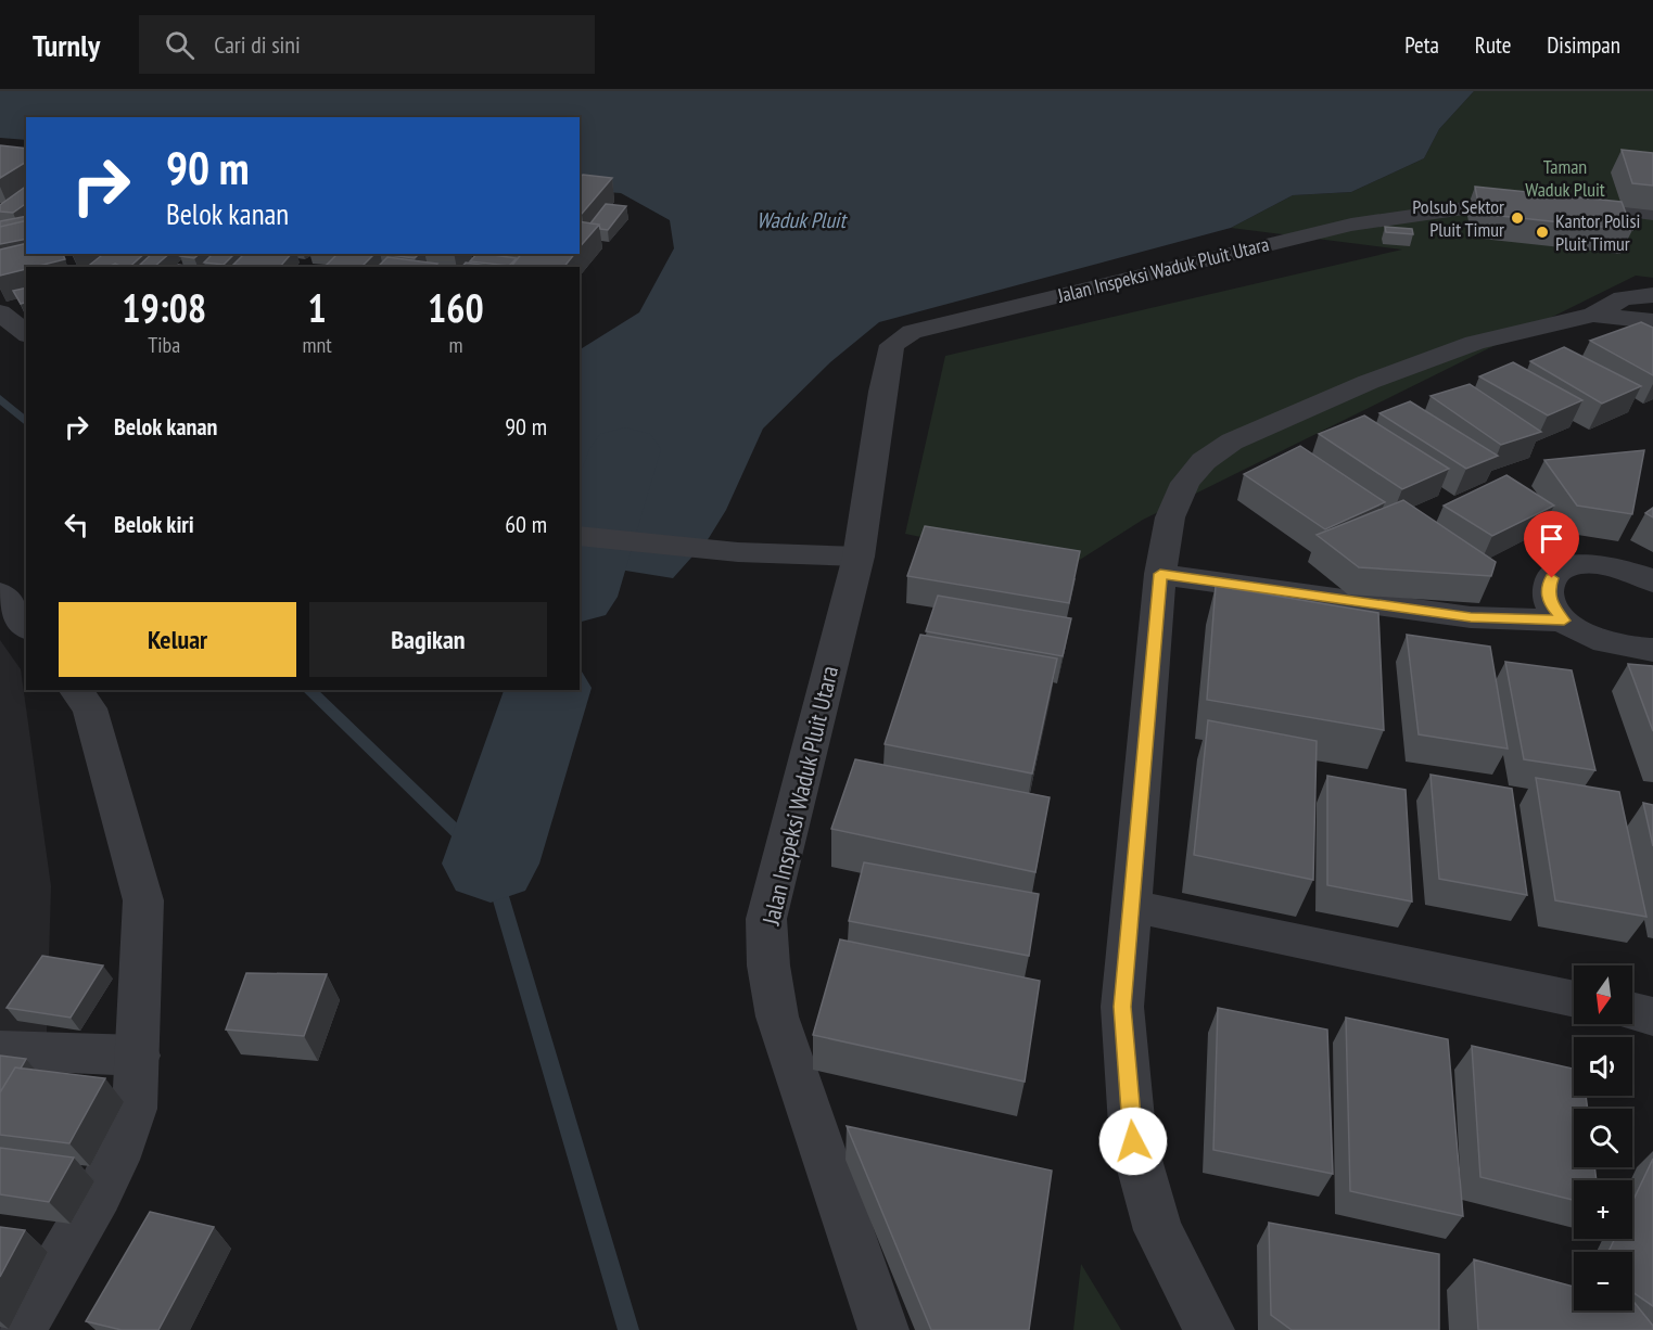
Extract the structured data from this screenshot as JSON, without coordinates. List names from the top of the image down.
{
  "streets": {
    "street": ["Jalan Inspeksi Waduk Pluit Utara"]
  },
  "water": ["Waduk Pluit"],
  "parks": ["Taman Waduk Pluit"],
  "places": ["Polsub Sektor Pluit Timur", "Kantor Polisi Pluit Timur"],
  "north": "bottom",
  "page": {
    "header": "Turnly",
    "search": "Cari di sini",
    "nav": ["Peta", "Rute", "Disimpan"],
    "turn": ["90 m", "Belok kanan"],
    "eta": [
      "19:08",
      "Tiba",
      "1",
      "mnt",
      "160",
      "m"
    ],
    "list": [
      {
        "name": "Belok kanan",
        "value": "90 m"
      },
      {
        "name": "Belok kiri",
        "value": "60 m"
      }
    ],
    "buttons": ["Keluar", "Bagikan"],
    "map_buttons": ["+", "−"]
  }
}
